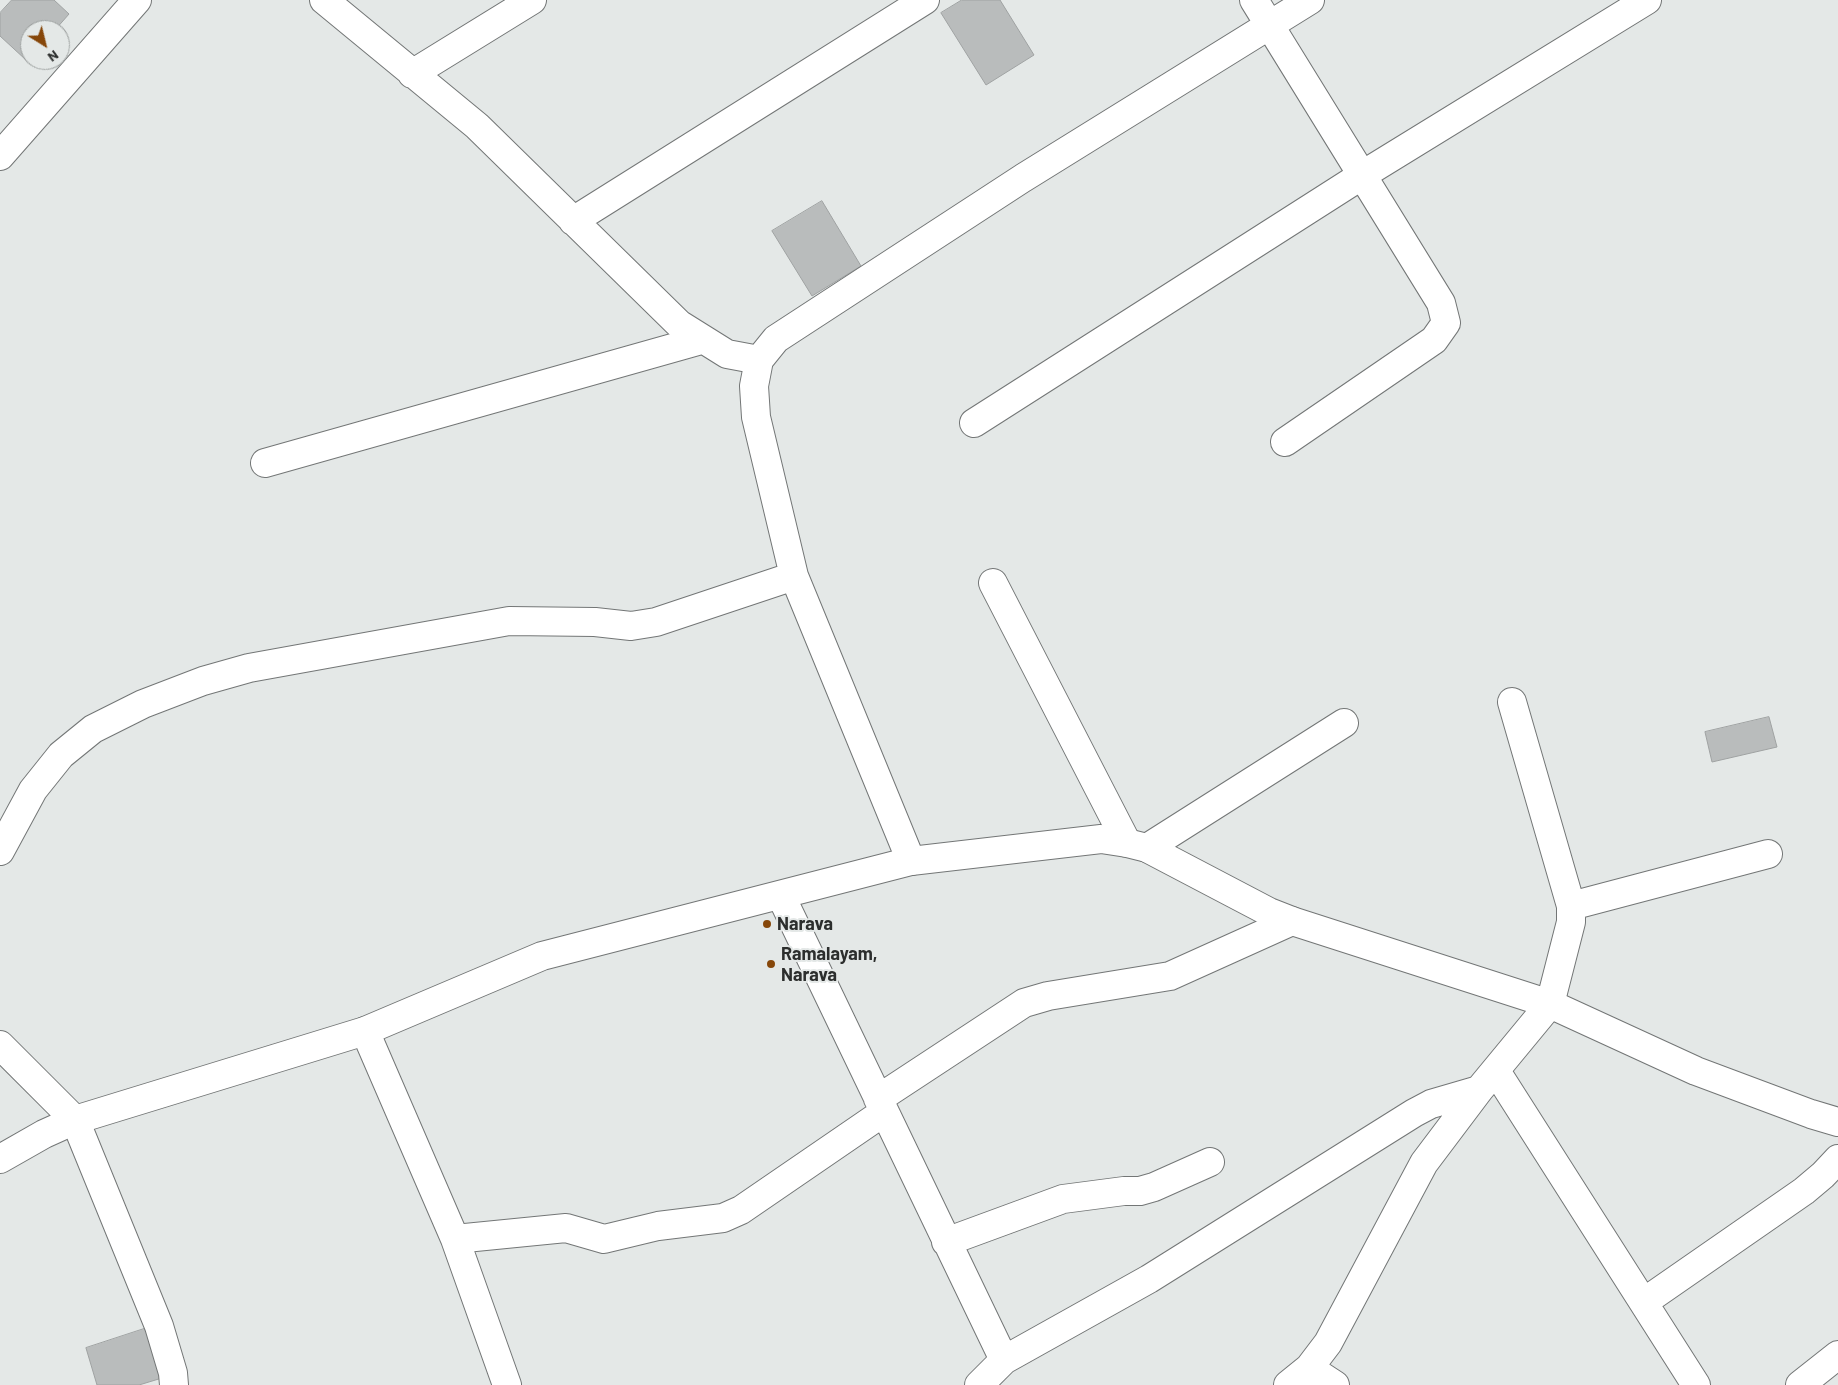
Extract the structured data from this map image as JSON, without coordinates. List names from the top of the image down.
{
  "places": ["Narava", "Ramalayam, Narava"],
  "north": "bottom right"
}
